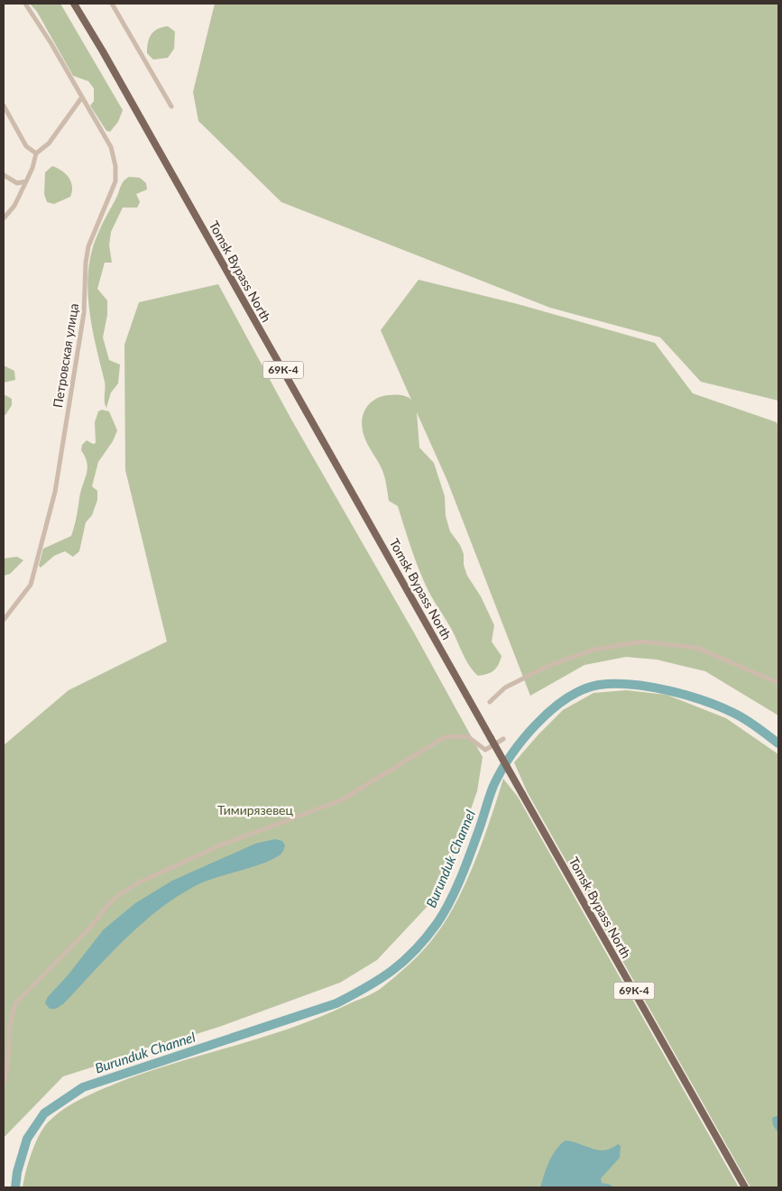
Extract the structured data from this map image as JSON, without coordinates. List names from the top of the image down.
{
  "streets": {
    "main road": ["Tomsk Bypass North", "69К-4"],
    "street": ["Петровская улица"]
  },
  "water": ["Burunduk Channel"],
  "parks": ["Тимирязевец"]
}
